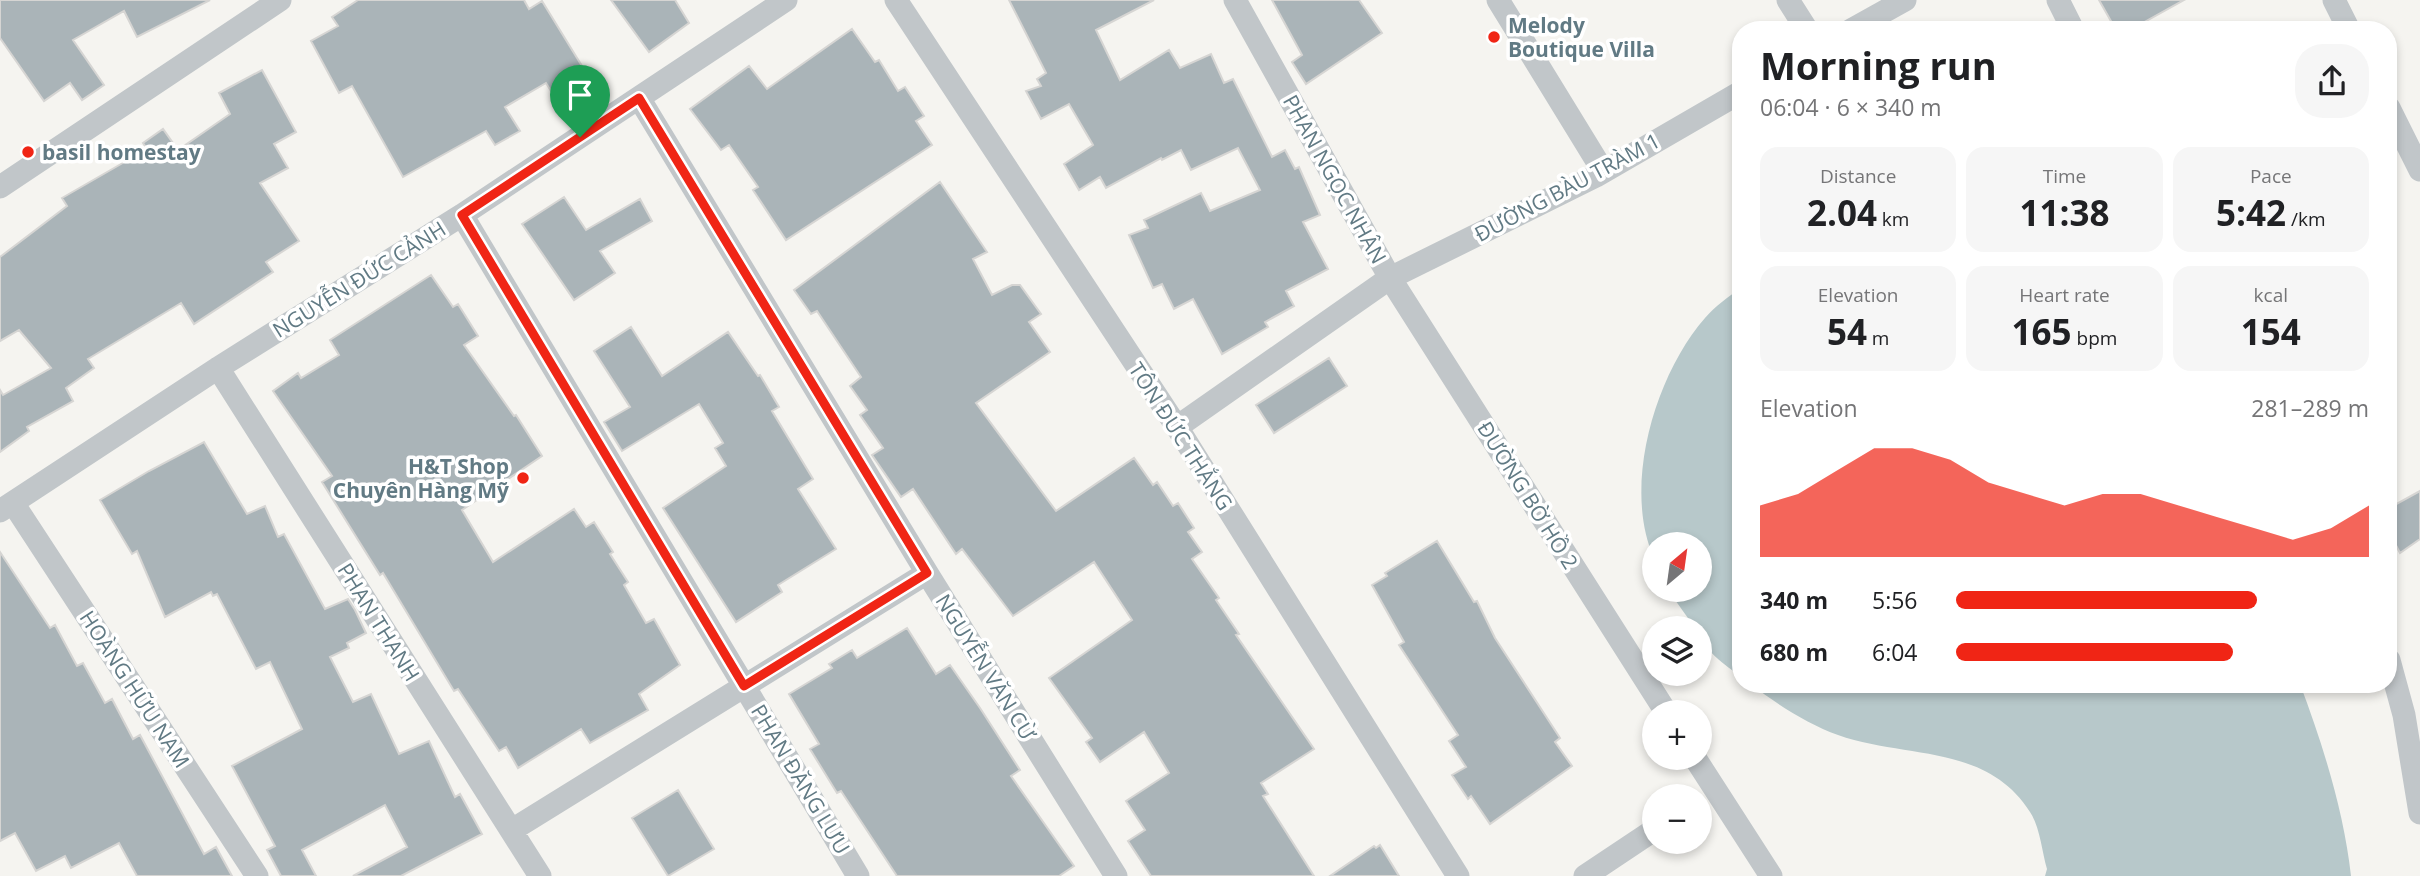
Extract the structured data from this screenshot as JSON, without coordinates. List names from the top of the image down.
{
  "streets": {
    "street": [
      "PHAN NGỌC NHÂN",
      "ĐƯỜNG BÀU TRÀM 1",
      "NGUYỄN ĐỨC CẢNH",
      "TÔN ĐỨC THẮNG",
      "ĐƯỜNG BỜ HỒ 2",
      "PHAN THANH",
      "NGUYỄN VĂN CỪ",
      "HOÀNG HỮU NAM",
      "PHAN ĐĂNG LƯU"
    ]
  },
  "crossings": [
    ["PHAN NGỌC NHÂN", "ĐƯỜNG BÀU TRÀM 1"],
    ["PHAN NGỌC NHÂN", "TÔN ĐỨC THẮNG"],
    ["PHAN NGỌC NHÂN", "ĐƯỜNG BỜ HỒ 2"],
    ["ĐƯỜNG BÀU TRÀM 1", "ĐƯỜNG BỜ HỒ 2"],
    ["NGUYỄN ĐỨC CẢNH", "PHAN THANH"],
    ["NGUYỄN ĐỨC CẢNH", "NGUYỄN VĂN CỪ"],
    ["NGUYỄN ĐỨC CẢNH", "HOÀNG HỮU NAM"],
    ["NGUYỄN ĐỨC CẢNH", "PHAN ĐĂNG LƯU"]
  ],
  "places": ["Melody Boutique Villa", "basil homestay", "H&T Shop Chuyên Hàng Mỹ"],
  "north": "top right",
  "page": {
    "heading": ["Morning run", "06:04 · 6 × 340 m"],
    "stats": [
      ["Distance", "2.04 km"],
      ["Time", "11:38"],
      ["Pace", "5:42 /km"],
      ["Elevation", "54 m"],
      ["Heart rate", "165 bpm"],
      ["kcal", "154"]
    ],
    "chart": ["Elevation", "281–289 m"],
    "map_buttons": ["+", "−"],
    "list": [
      {
        "name": "340 m",
        "note": "5:56"
      },
      {
        "name": "680 m",
        "note": "6:04"
      }
    ]
  }
}
